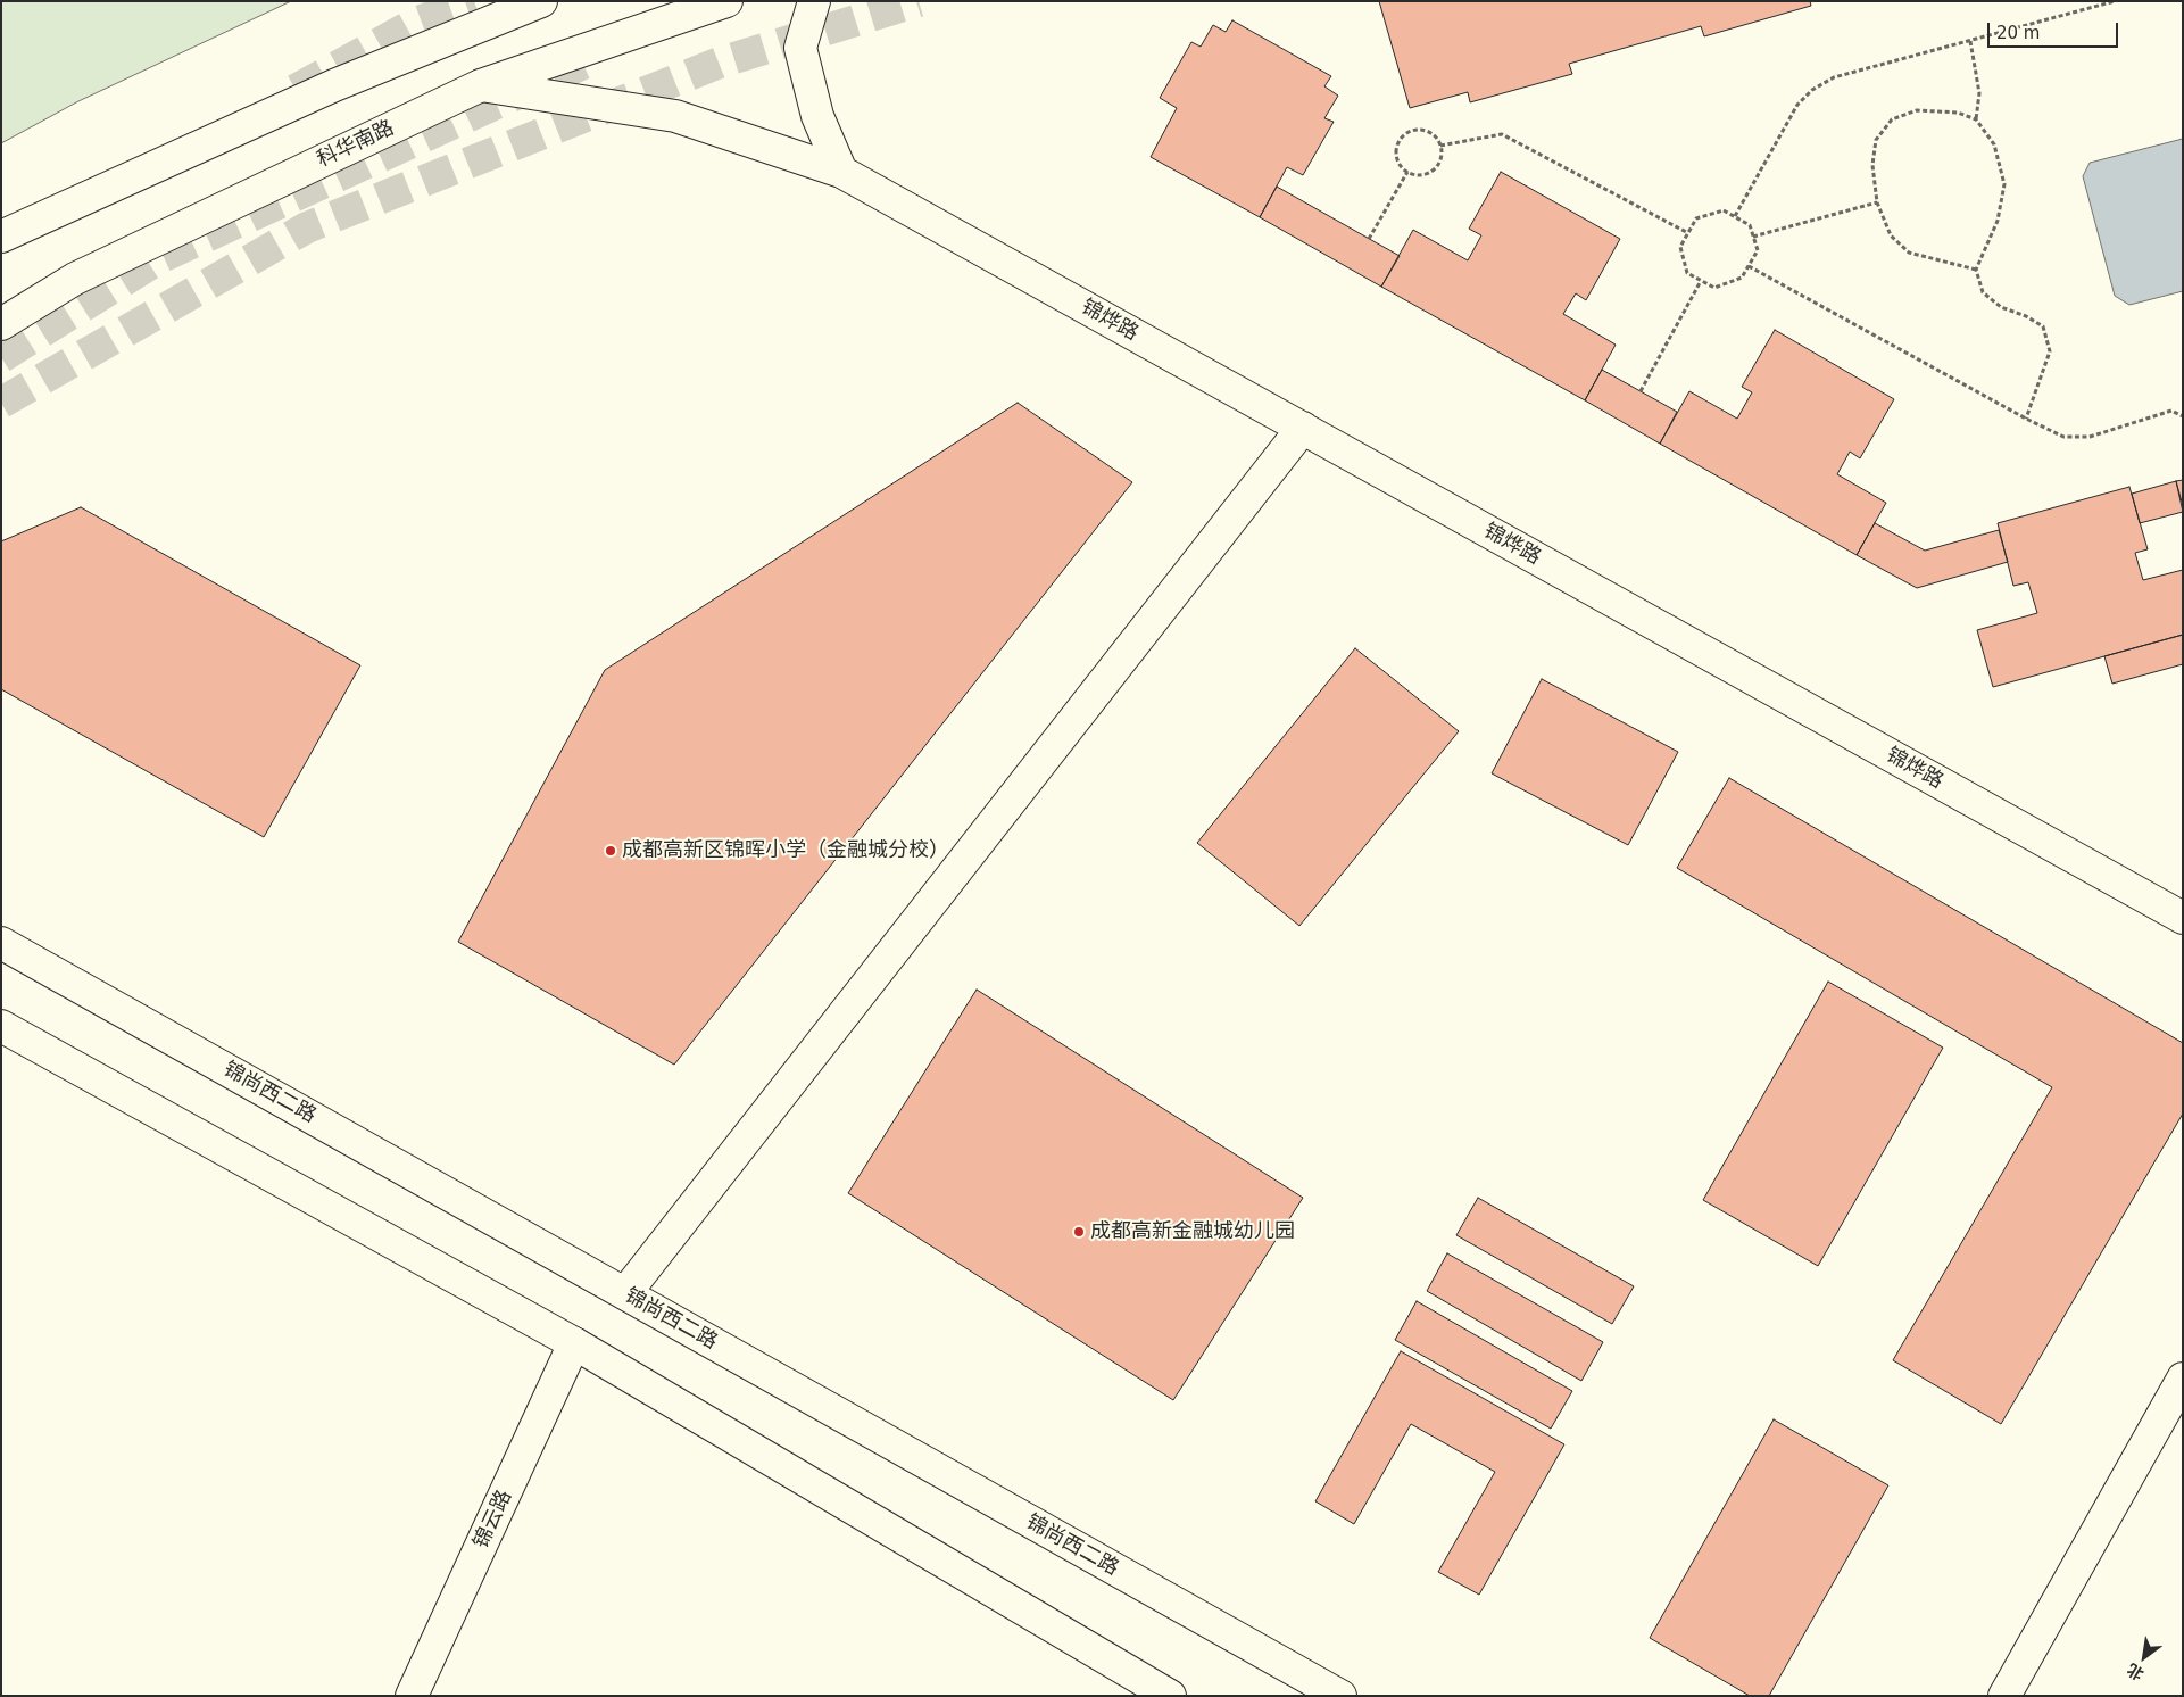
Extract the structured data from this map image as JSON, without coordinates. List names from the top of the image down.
{
  "streets": {
    "street": [
      "科华南路",
      "锦烨路",
      "锦尚西二路",
      "锦云路"
    ]
  },
  "crossings": [
    ["科华南路", "锦烨路"]
  ],
  "places": ["成都高新区锦晖小学（金融城分校）", "成都高新金融城幼儿园"],
  "scale_bar": "20 m",
  "north": "bottom left"
}
